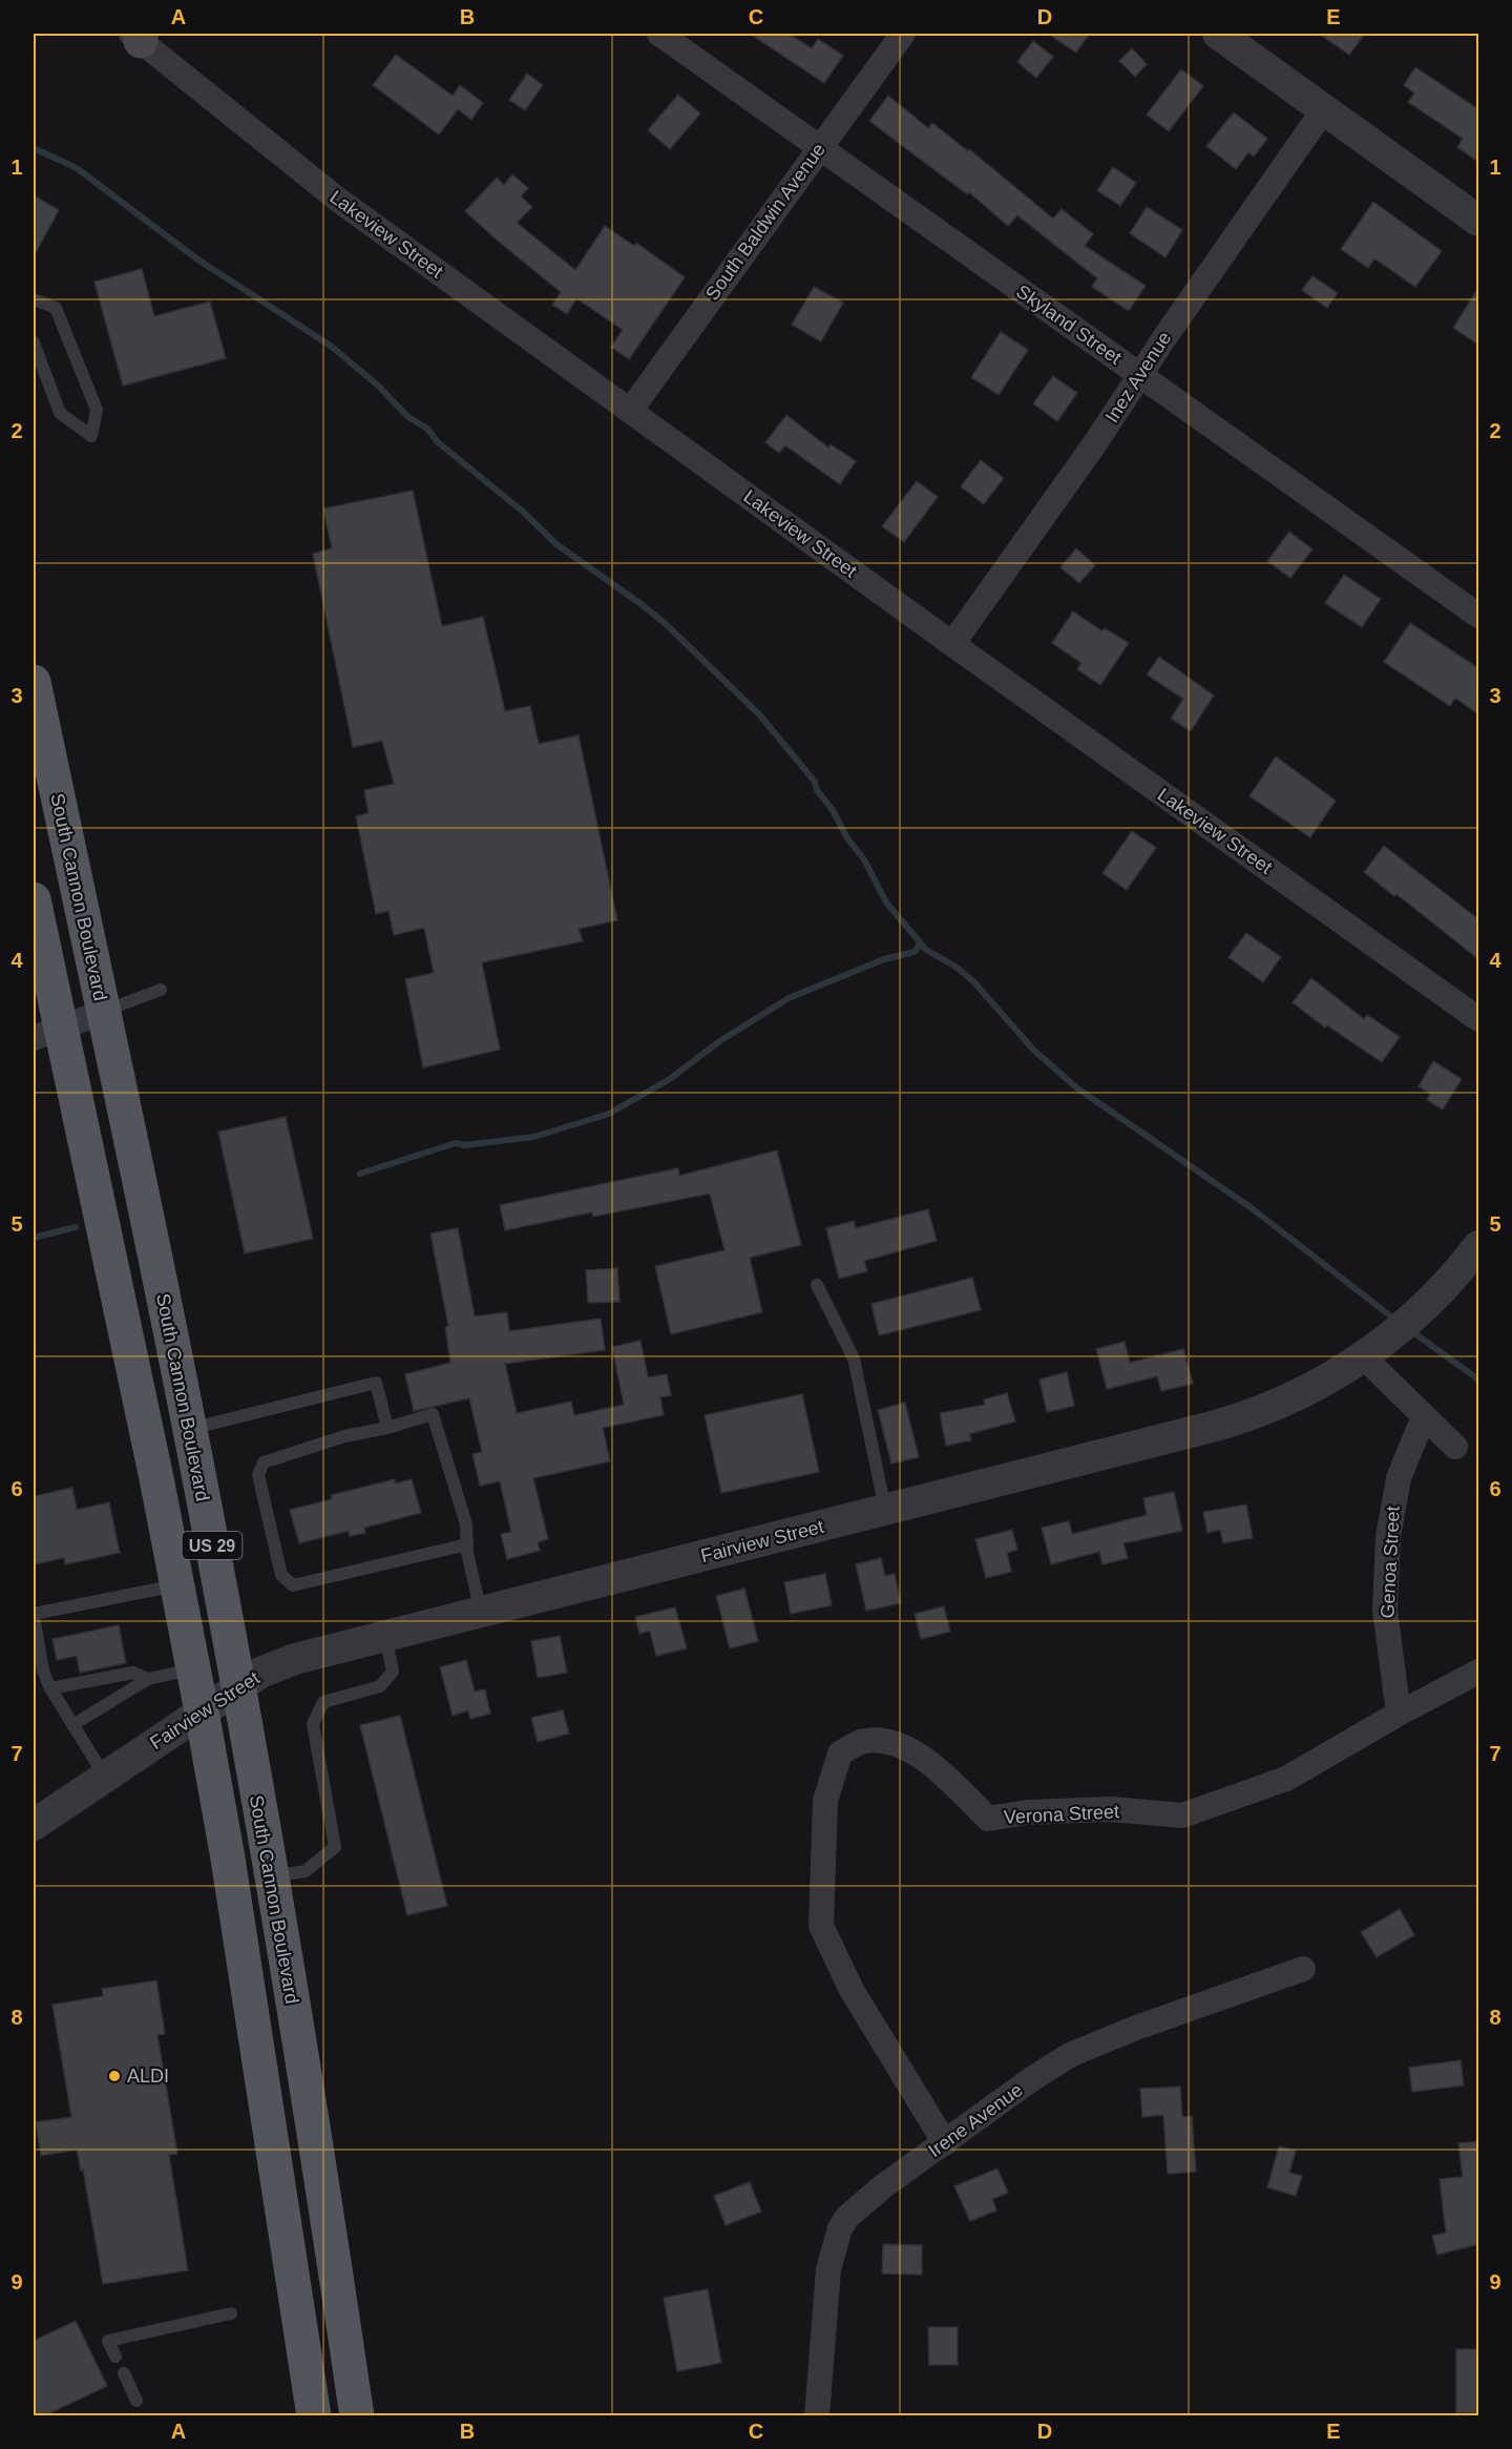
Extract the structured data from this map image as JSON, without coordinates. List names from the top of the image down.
{
  "streets": {
    "main road": ["South Cannon Boulevard", "US 29"],
    "street": [
      "South Baldwin Avenue",
      "Lakeview Street",
      "Skyland Street",
      "Inez Avenue",
      "Fairview Street",
      "Genoa Street",
      "Verona Street",
      "Irene Avenue"
    ]
  },
  "crossings": [
    ["South Baldwin Avenue", "Lakeview Street"],
    ["South Baldwin Avenue", "Skyland Street"],
    ["Lakeview Street", "Inez Avenue"],
    ["Skyland Street", "Inez Avenue"],
    ["South Cannon Boulevard", "Fairview Street"],
    ["Genoa Street", "Verona Street"],
    ["Verona Street", "Irene Avenue"]
  ],
  "places": ["ALDI"],
  "grid": {
    "columns": [
      "A",
      "B",
      "C",
      "D",
      "E"
    ],
    "rows": [
      "1",
      "2",
      "3",
      "4",
      "5",
      "6",
      "7",
      "8",
      "9"
    ]
  }
}
